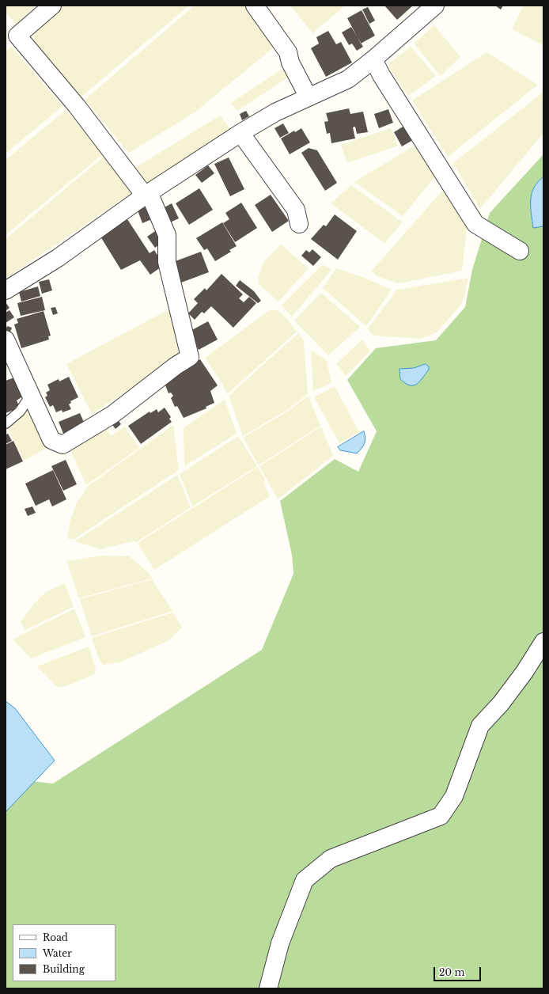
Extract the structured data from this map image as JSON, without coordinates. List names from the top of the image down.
{
  "legend": ["Road", "Water", "Building"],
  "scale_bar": "20 m"
}
